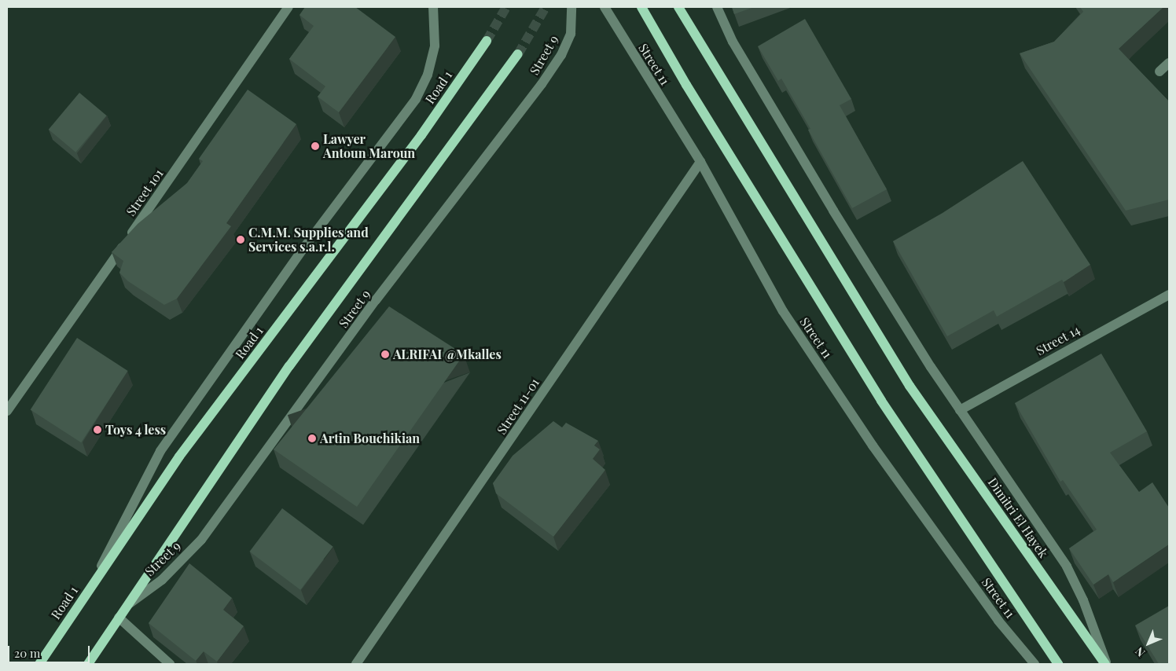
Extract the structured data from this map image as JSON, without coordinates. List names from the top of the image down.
{
  "streets": {
    "main road": [
      "Street 9",
      "Street 11",
      "Road 1",
      "Dimitri El Hayek"
    ],
    "street": ["Street 101", "Street 14", "Street 11-01"]
  },
  "crossings": [
    ["Street 11", "Street 11-01"]
  ],
  "places": [
    "Lawyer Antoun Maroun",
    "C.M.M. Supplies and Services s.a.r.l.",
    "ALRIFAI @Mkalles",
    "Toys 4 less",
    "Artin Bouchikian"
  ],
  "scale_bar": "20 m",
  "north": "bottom left"
}
